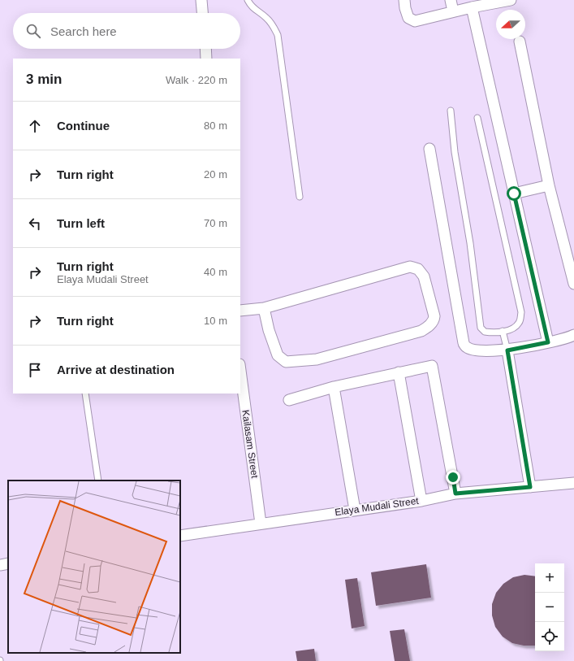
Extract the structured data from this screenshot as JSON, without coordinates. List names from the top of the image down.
{
  "streets": {
    "street": ["Kailasam Street", "Elaya Mudali Street"]
  },
  "crossings": [
    ["Kailasam Street", "Elaya Mudali Street"]
  ],
  "north": "left",
  "page": {
    "search": "Search here",
    "heading": ["3 min", "Walk · 220 m"],
    "list": [
      ["Continue", "80 m"],
      ["Turn right", "20 m"],
      ["Turn left", "70 m"],
      ["Turn right", "Elaya Mudali Street", "40 m"],
      ["Turn right", "10 m"],
      "Arrive at destination"
    ],
    "map_buttons": ["+", "−"]
  }
}
